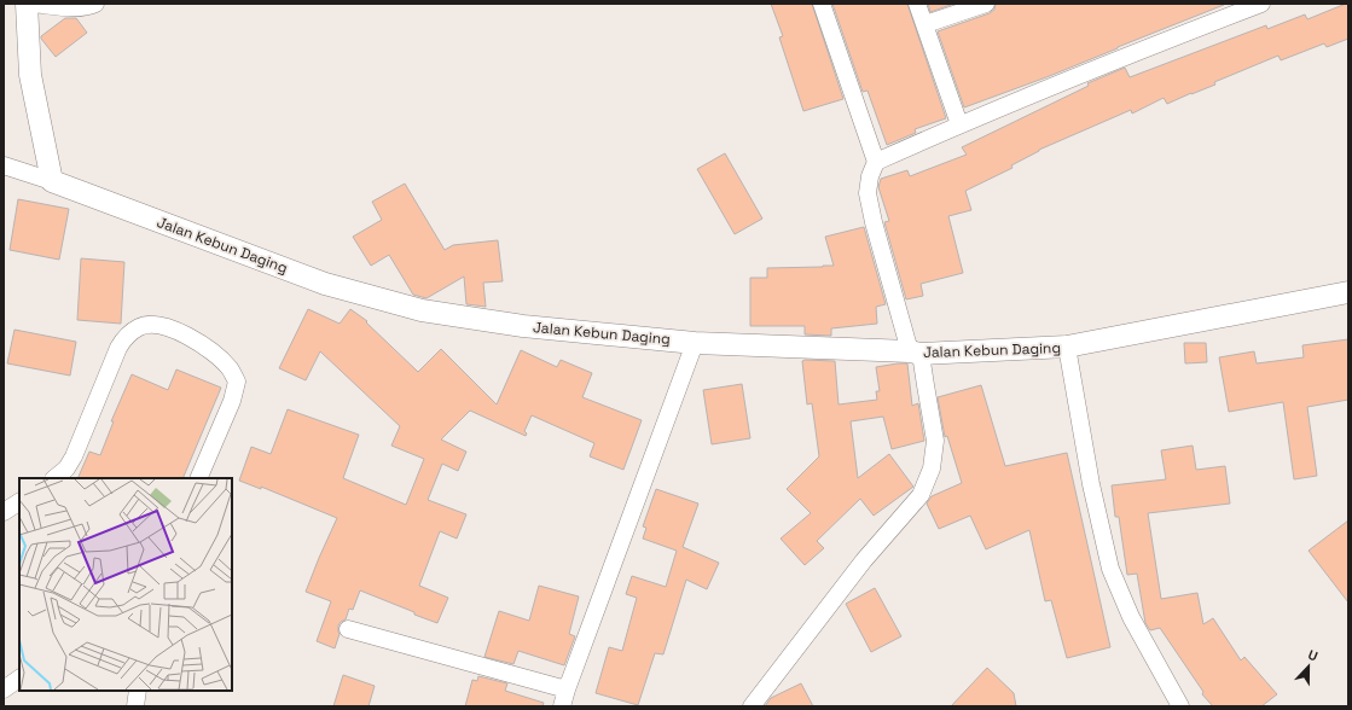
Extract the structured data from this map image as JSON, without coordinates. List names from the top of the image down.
{
  "streets": {
    "street": ["Jalan Kebun Daging"]
  },
  "north": "top"
}
